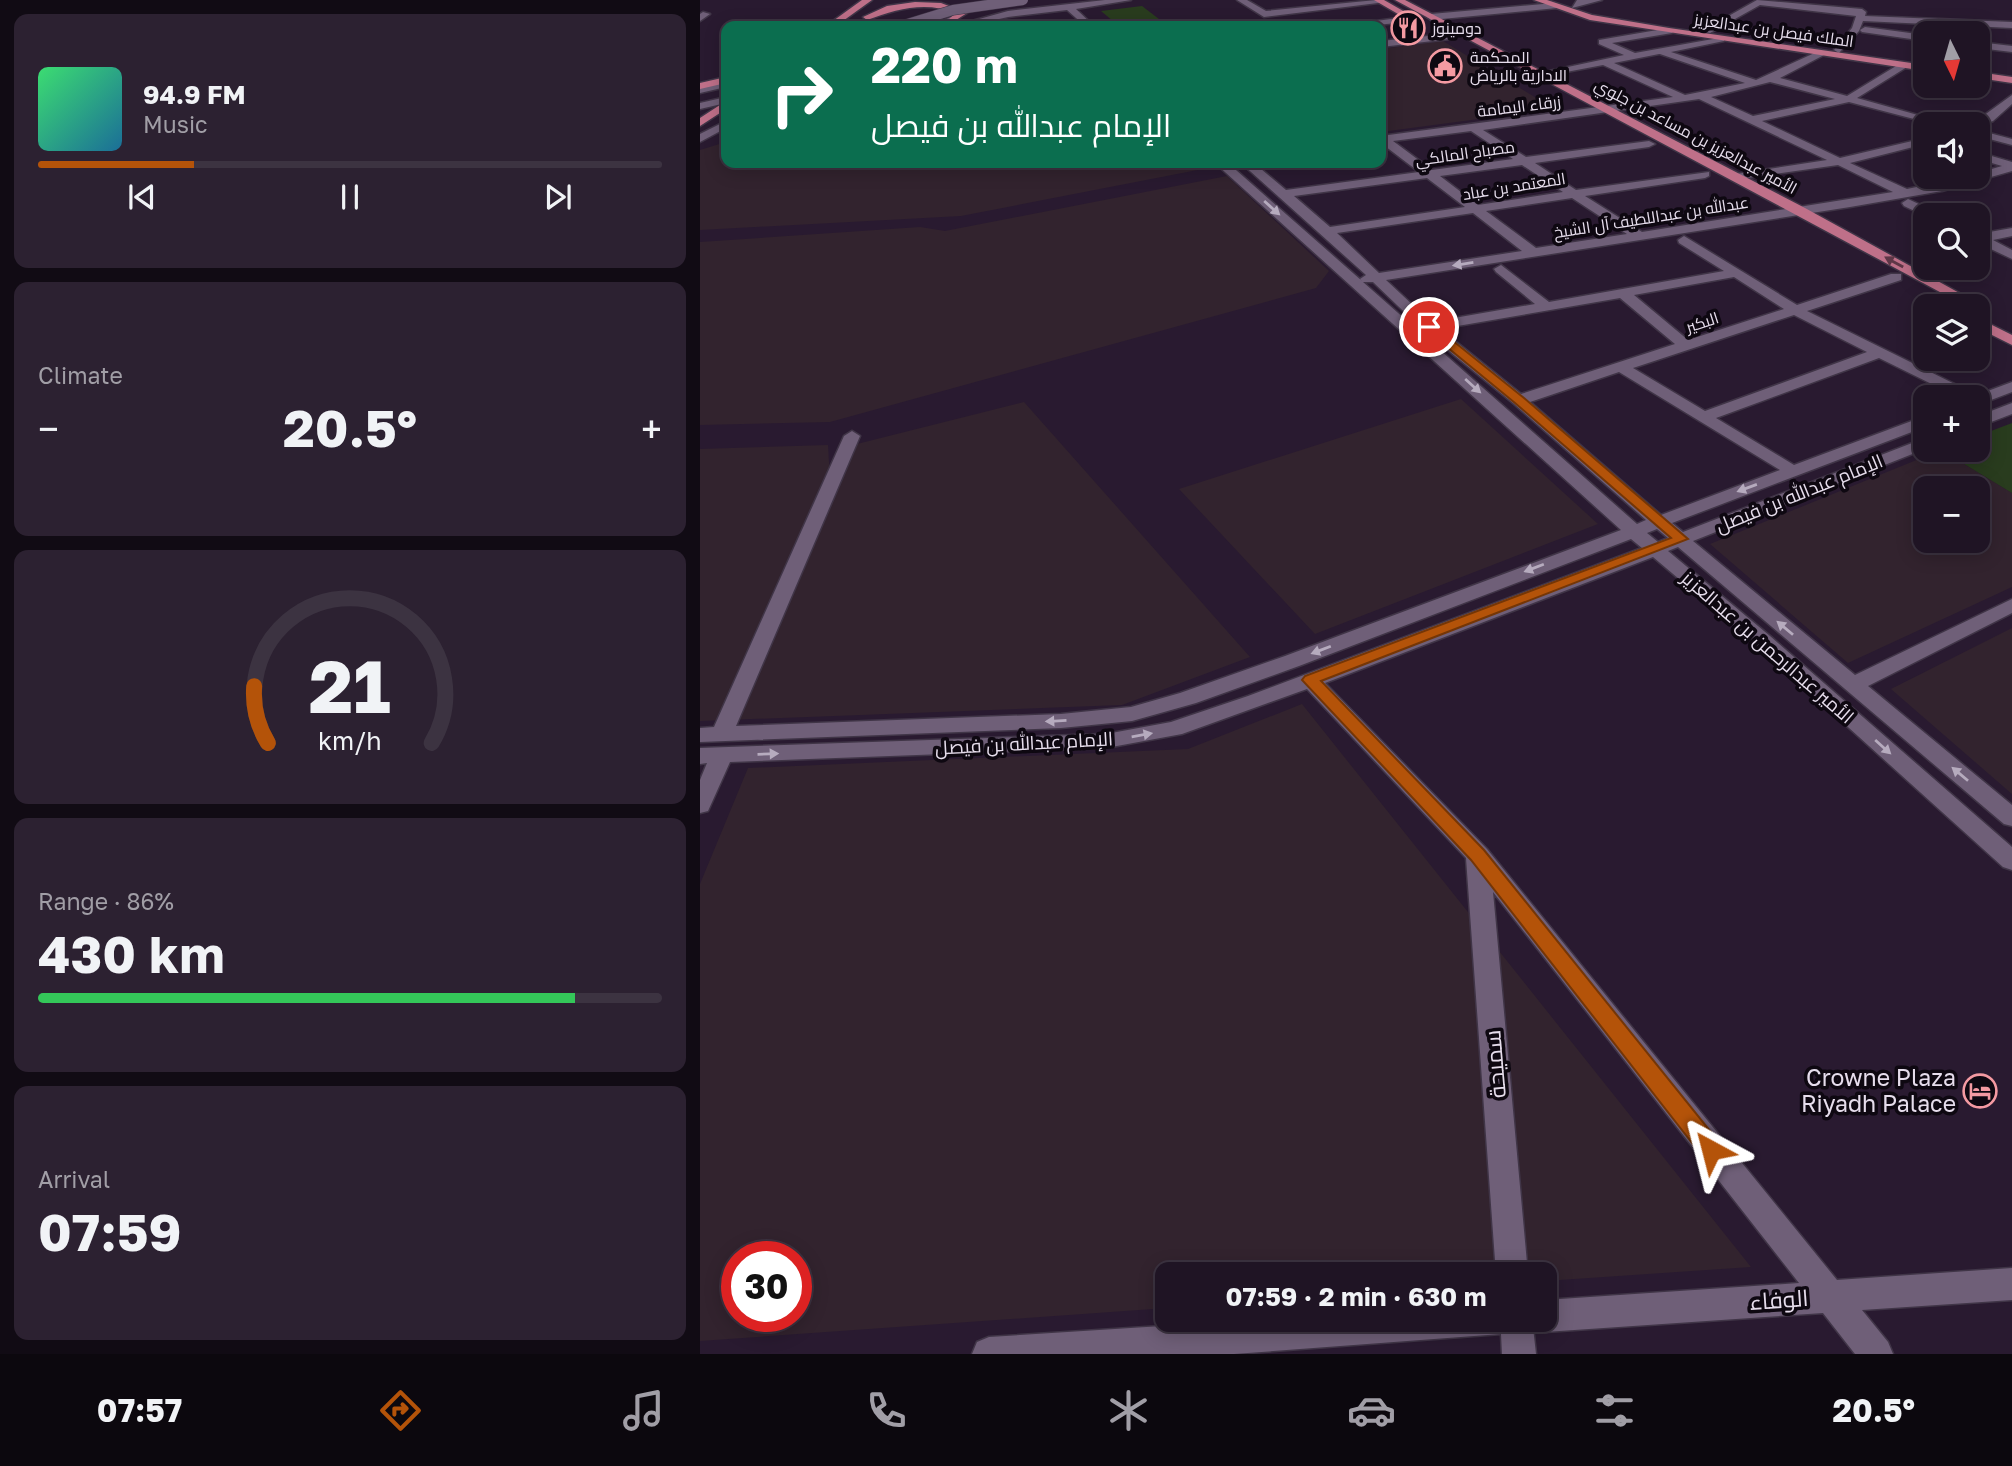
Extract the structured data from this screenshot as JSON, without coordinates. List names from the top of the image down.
{
  "streets": {
    "main road": ["الملك فيصل بن عبدالعزيز", "الأمير عبدالعزيز بن مساعد بن جلوي"],
    "street": [
      "زرقاء اليمامة",
      "مصباح المالكي",
      "المعتمد بن عباد",
      "عبدالله بن عبداللطيف آل الشيخ",
      "البكير",
      "الإمام عبدالله بن فيصل",
      "الأمير عبدالرحمن بن عبدالعزيز",
      "سميحة",
      "الوفاء"
    ]
  },
  "crossings": [
    ["الملك فيصل بن عبدالعزيز", "زرقاء اليمامة"],
    ["زرقاء اليمامة", "الأمير عبدالعزيز بن مساعد بن جلوي"],
    ["الأمير عبدالعزيز بن مساعد بن جلوي", "مصباح المالكي"],
    ["الأمير عبدالعزيز بن مساعد بن جلوي", "المعتمد بن عباد"],
    ["الأمير عبدالعزيز بن مساعد بن جلوي", "عبدالله بن عبداللطيف آل الشيخ"],
    ["مصباح المالكي", "الأمير عبدالرحمن بن عبدالعزيز"],
    ["المعتمد بن عباد", "الأمير عبدالرحمن بن عبدالعزيز"],
    ["عبدالله بن عبداللطيف آل الشيخ", "الأمير عبدالرحمن بن عبدالعزيز"],
    ["البكير", "الأمير عبدالرحمن بن عبدالعزيز"],
    ["الإمام عبدالله بن فيصل", "الأمير عبدالرحمن بن عبدالعزيز"]
  ],
  "places": {
    "restaurant": ["دومينوز"],
    "public building": ["المحكمة الادارية بالرياض"],
    "hotel": ["Crowne Plaza Riyadh Palace"]
  },
  "north": "bottom",
  "page": {
    "map_buttons": ["+", "−"],
    "turn": ["220 m", "الإمام عبدالله بن فيصل"],
    "song": ["94.9 FM", "Music"],
    "tile": [
      "Climate",
      ["Range · 86%", "430 km"],
      ["Arrival", "07:59"]
    ],
    "heat": ["−", "20.5°", "+"],
    "limit": "30",
    "trip": "07:59 · 2 min · 630 m",
    "tabs": ["07:57", "20.5°"],
    "gauge": ["21", "km/h"]
  }
}
